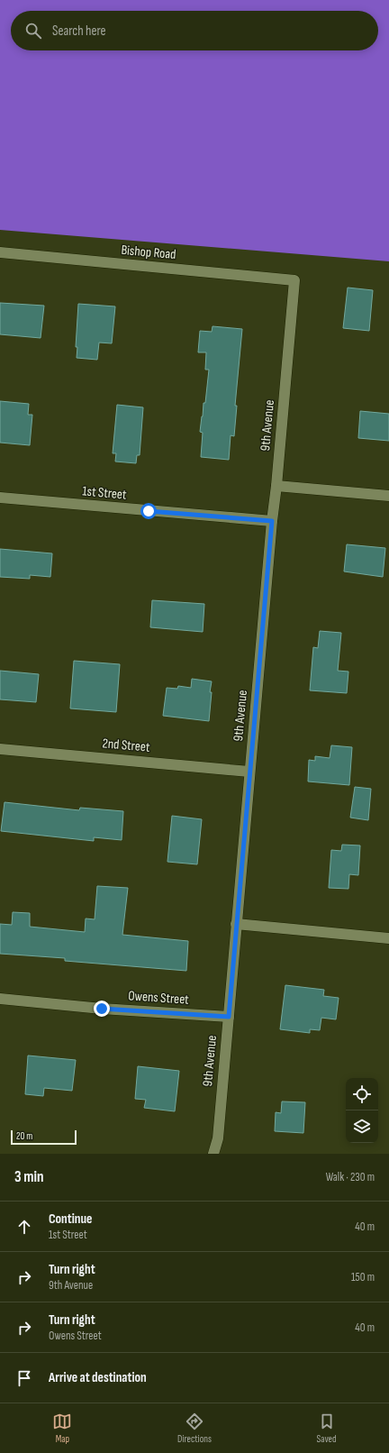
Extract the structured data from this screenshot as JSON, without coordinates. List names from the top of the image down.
{
  "streets": {
    "street": [
      "Bishop Road",
      "9th Avenue",
      "1st Street",
      "2nd Street",
      "Owens Street"
    ]
  },
  "crossings": [
    ["Bishop Road", "9th Avenue"],
    ["9th Avenue", "1st Street"],
    ["9th Avenue", "2nd Street"],
    ["9th Avenue", "Owens Street"]
  ],
  "scale_bar": "20 m",
  "page": {
    "search": "Search here",
    "scale": "20 m",
    "heading": ["3 min", "Walk · 230 m"],
    "list": [
      ["Continue", "1st Street", "40 m"],
      ["Turn right", "9th Avenue", "150 m"],
      ["Turn right", "Owens Street", "40 m"],
      "Arrive at destination"
    ],
    "nav": ["Map", "Directions", "Saved"]
  }
}
